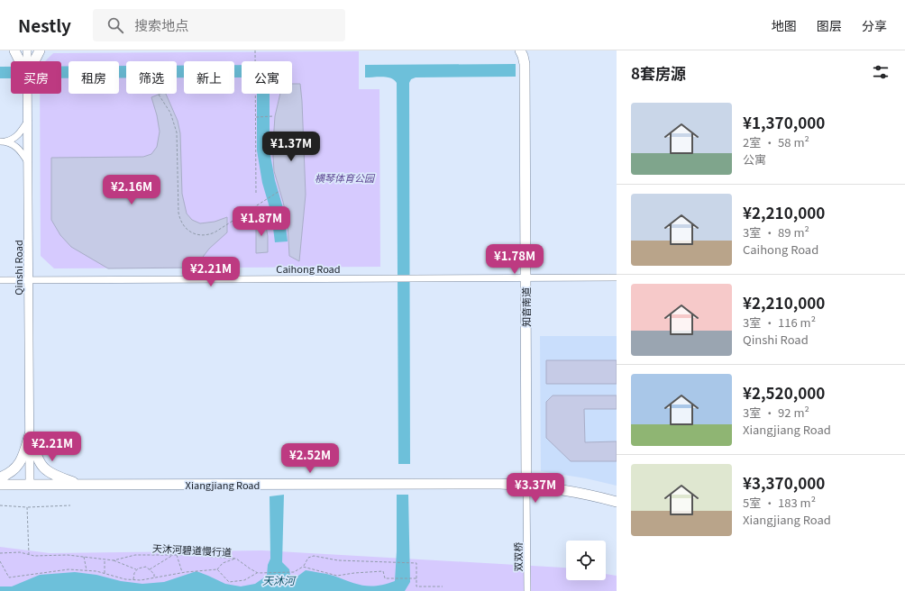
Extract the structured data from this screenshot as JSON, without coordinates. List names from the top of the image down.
{
  "streets": {
    "main road": ["知音南道", "Xiangjiang Road"],
    "street": ["Qinshi Road", "Caihong Road", "双双桥"],
    "path": ["天沐河碧道慢行道"]
  },
  "crossings": [
    ["Qinshi Road", "Caihong Road"],
    ["Qinshi Road", "Xiangjiang Road"],
    ["Caihong Road", "知音南道"],
    ["知音南道", "Xiangjiang Road"],
    ["知音南道", "双双桥"],
    ["Xiangjiang Road", "双双桥"]
  ],
  "water": ["天沐河"],
  "parks": ["横琴体育公园"],
  "page": {
    "header": "Nestly",
    "search": "搜索地点",
    "nav": ["地图", "图层", "分享"],
    "heading": "8套房源",
    "chip": [
      "买房",
      "租房",
      "筛选",
      "新上",
      "公寓"
    ],
    "list": [
      {
        "name": "¥1,370,000",
        "note": "2室 · 58 m² · 公寓"
      },
      {
        "name": "¥2,210,000",
        "note": "3室 · 89 m² · Caihong Road"
      },
      {
        "name": "¥2,210,000",
        "note": "3室 · 116 m² · Qinshi Road"
      },
      {
        "name": "¥2,520,000",
        "note": "3室 · 92 m² · Xiangjiang Road"
      },
      {
        "name": "¥3,370,000",
        "note": "5室 · 183 m² · Xiangjiang Road"
      }
    ],
    "price": [
      "¥1.37M",
      "¥2.16M",
      "¥1.87M",
      "¥1.78M",
      "¥2.21M",
      "¥2.21M",
      "¥2.52M",
      "¥3.37M"
    ]
  }
}
